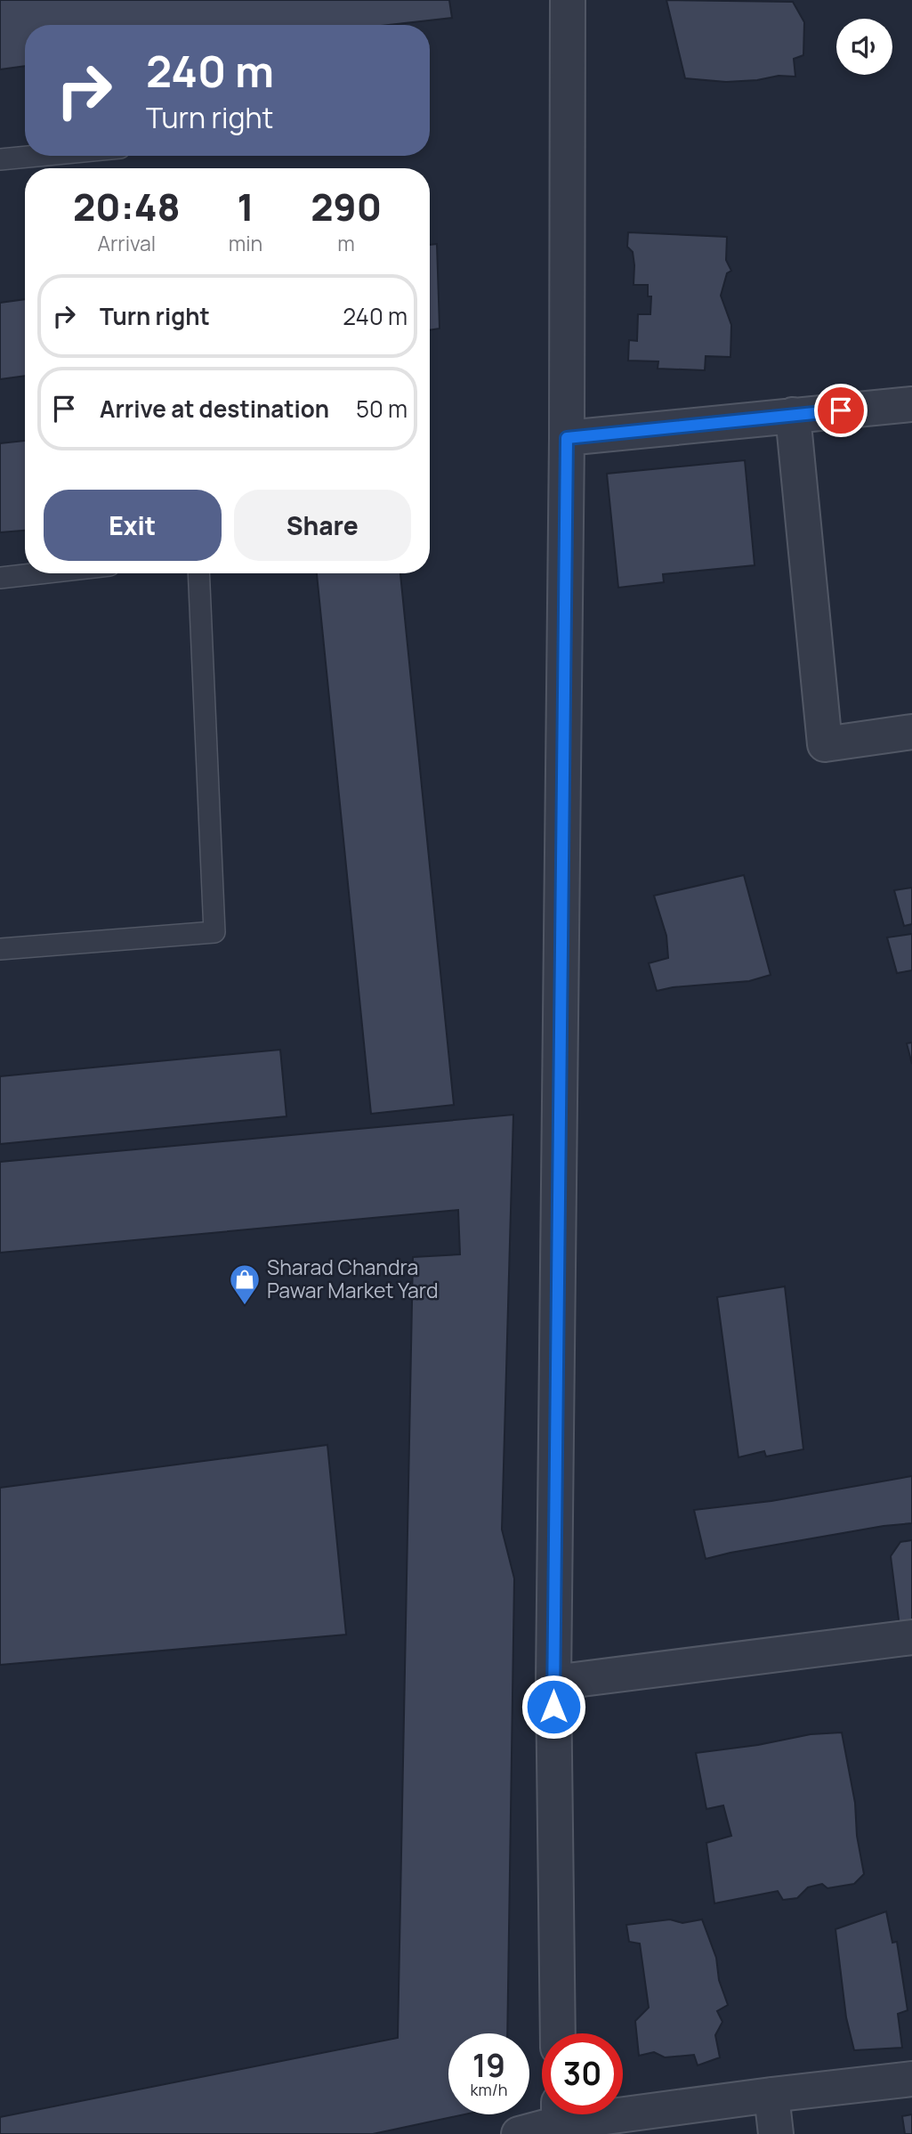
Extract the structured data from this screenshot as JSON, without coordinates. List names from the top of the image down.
{
  "places": {
    "shop": ["Sharad Chandra Pawar Market Yard"]
  },
  "page": {
    "turn": ["240 m", "Turn right"],
    "eta": [
      "20:48",
      "Arrival",
      "1",
      "min",
      "290",
      "m"
    ],
    "list": [
      {
        "name": "Turn right",
        "value": "240 m"
      },
      {
        "name": "Arrive at destination",
        "value": "50 m"
      }
    ],
    "buttons": ["Exit", "Share"],
    "speed": "19 km/h",
    "limit": "30"
  }
}
